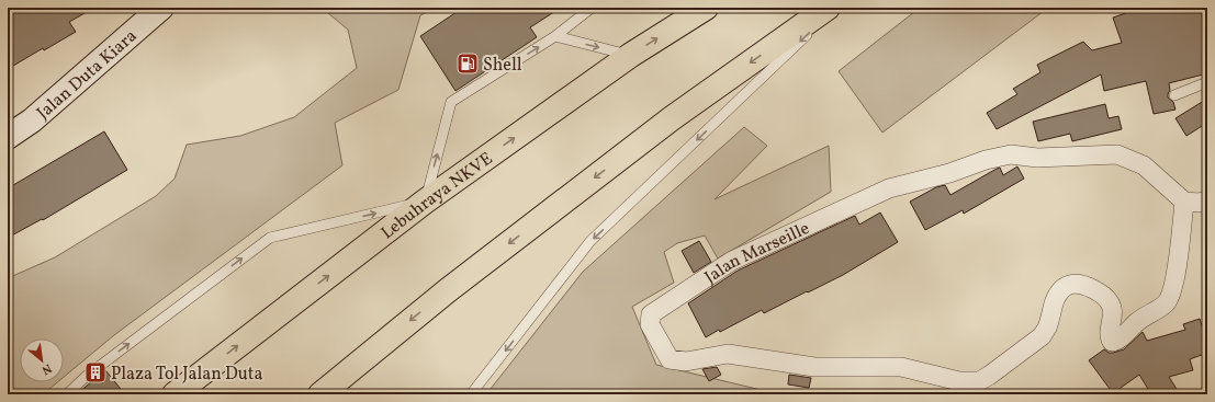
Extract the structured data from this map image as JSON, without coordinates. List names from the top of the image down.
{
  "streets": {
    "highway": ["Lebuhraya NKVE"],
    "main road": ["Jalan Duta Kiara"],
    "street": ["Jalan Marseille"]
  },
  "places": {
    "fuel station": ["Shell"],
    "building": ["Plaza Tol Jalan Duta"]
  },
  "north": "bottom right"
}
